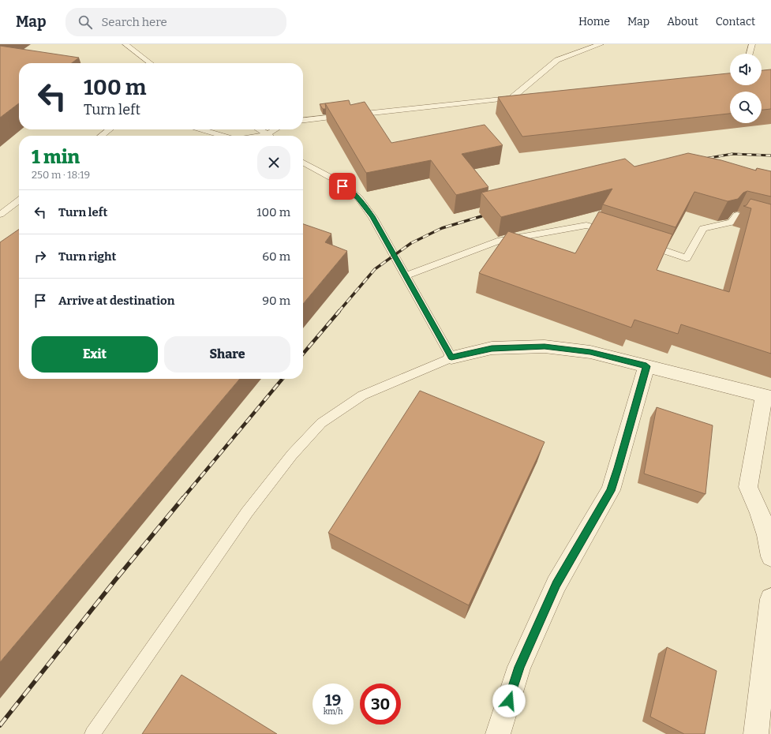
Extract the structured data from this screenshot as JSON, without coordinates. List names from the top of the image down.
{
  "page": {
    "header": "Map",
    "search": "Search here",
    "nav": [
      "Home",
      "Map",
      "About",
      "Contact"
    ],
    "turn": ["100 m", "Turn left"],
    "heading": ["1 min", "250 m · 18:19"],
    "list": [
      {
        "name": "Turn left",
        "value": "100 m"
      },
      {
        "name": "Turn right",
        "value": "60 m"
      },
      {
        "name": "Arrive at destination",
        "value": "90 m"
      }
    ],
    "buttons": ["Exit", "Share"],
    "speed": "19 km/h",
    "limit": "30"
  }
}
